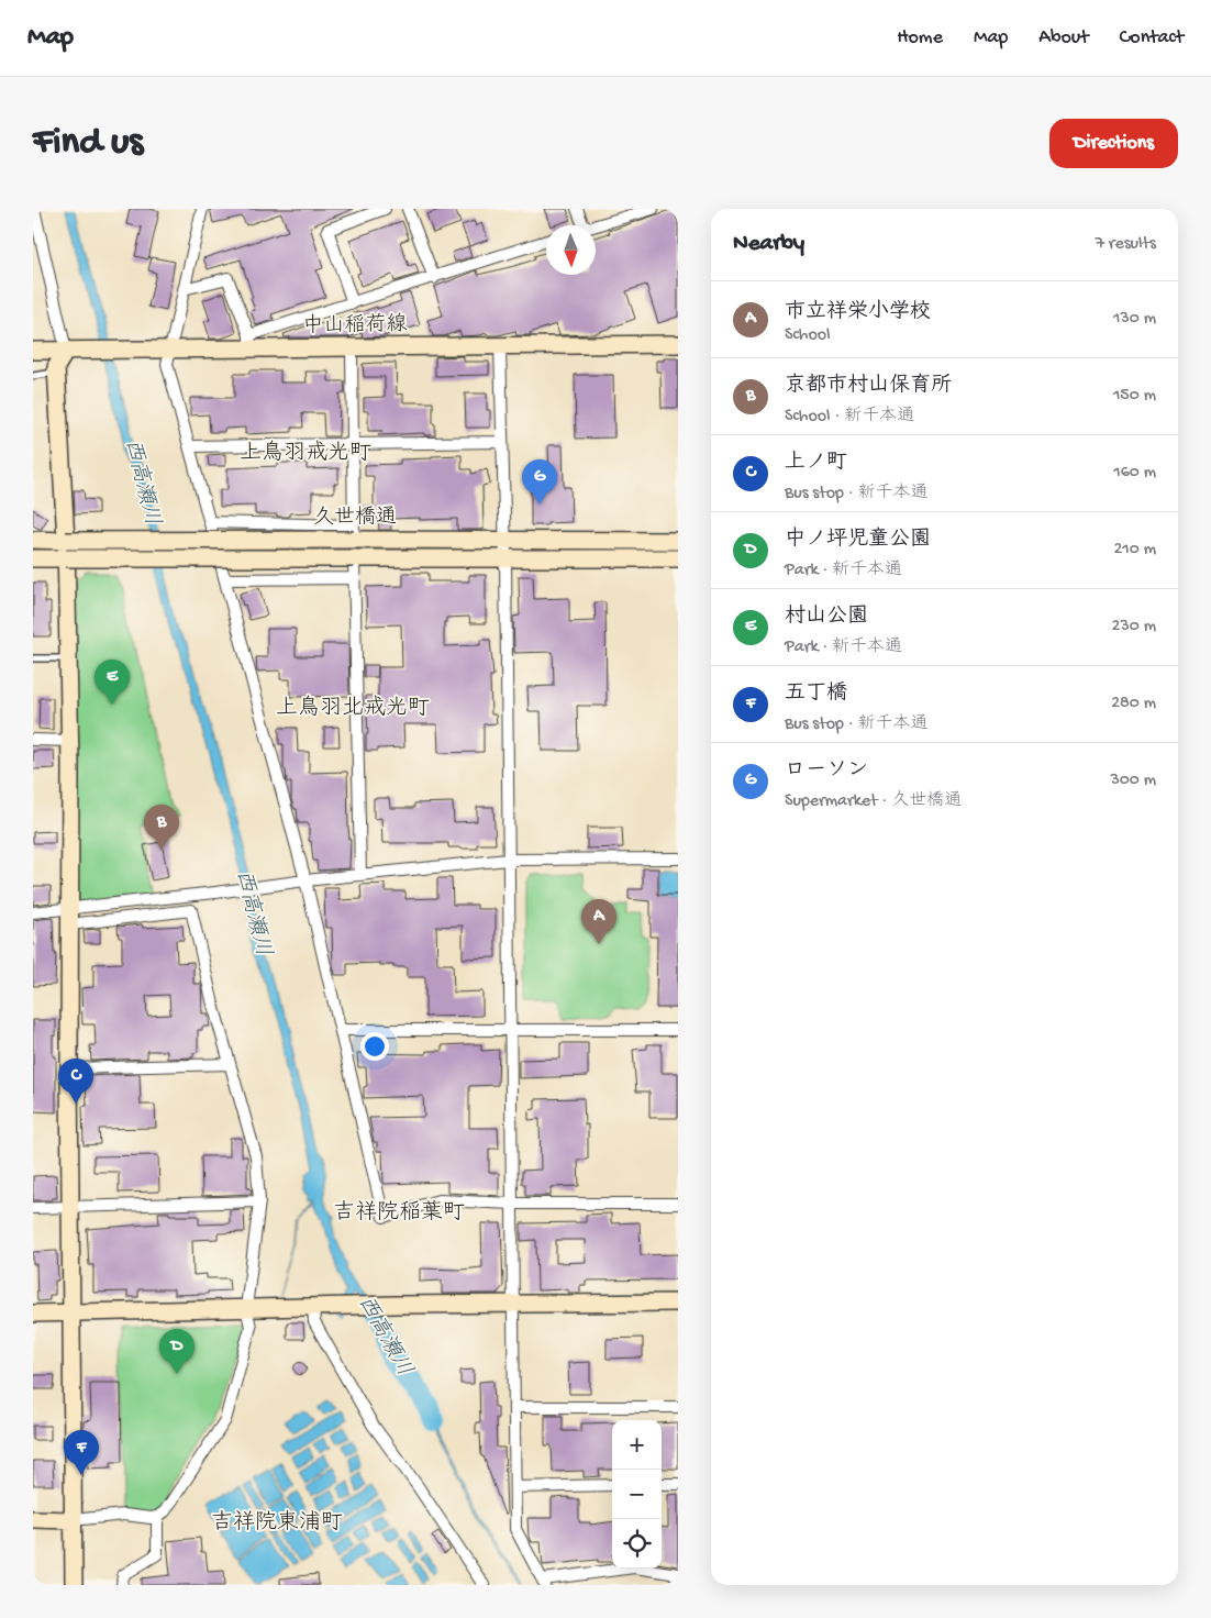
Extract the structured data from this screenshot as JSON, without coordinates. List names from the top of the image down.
{
  "streets": {
    "street": ["中山稲荷線", "久世橋通"]
  },
  "districts": [
    "上鳥羽戒光町",
    "上鳥羽北戒光町",
    "吉祥院稲葉町",
    "吉祥院東浦町"
  ],
  "water": ["西高瀬川"],
  "north": "bottom",
  "page": {
    "header": "Map",
    "nav": [
      "Home",
      "Map",
      "About",
      "Contact"
    ],
    "buttons": "Directions",
    "title": "Find us",
    "heading": ["Nearby", "7 results"],
    "list": [
      {
        "mark": "A",
        "name": "市立祥栄小学校",
        "note": "School",
        "value": "130 m"
      },
      {
        "mark": "B",
        "name": "京都市村山保育所",
        "note": "School · 新千本通",
        "value": "150 m"
      },
      {
        "mark": "C",
        "name": "上ノ町",
        "note": "Bus stop · 新千本通",
        "value": "160 m"
      },
      {
        "mark": "D",
        "name": "中ノ坪児童公園",
        "note": "Park · 新千本通",
        "value": "210 m"
      },
      {
        "mark": "E",
        "name": "村山公園",
        "note": "Park · 新千本通",
        "value": "230 m"
      },
      {
        "mark": "F",
        "name": "五丁橋",
        "note": "Bus stop · 新千本通",
        "value": "280 m"
      },
      {
        "mark": "G",
        "name": "ローソン",
        "note": "Supermarket · 久世橋通",
        "value": "300 m"
      }
    ],
    "pins": [
      "G",
      "E",
      "B",
      "A",
      "C",
      "D",
      "F"
    ],
    "map_buttons": ["+", "−"]
  }
}
